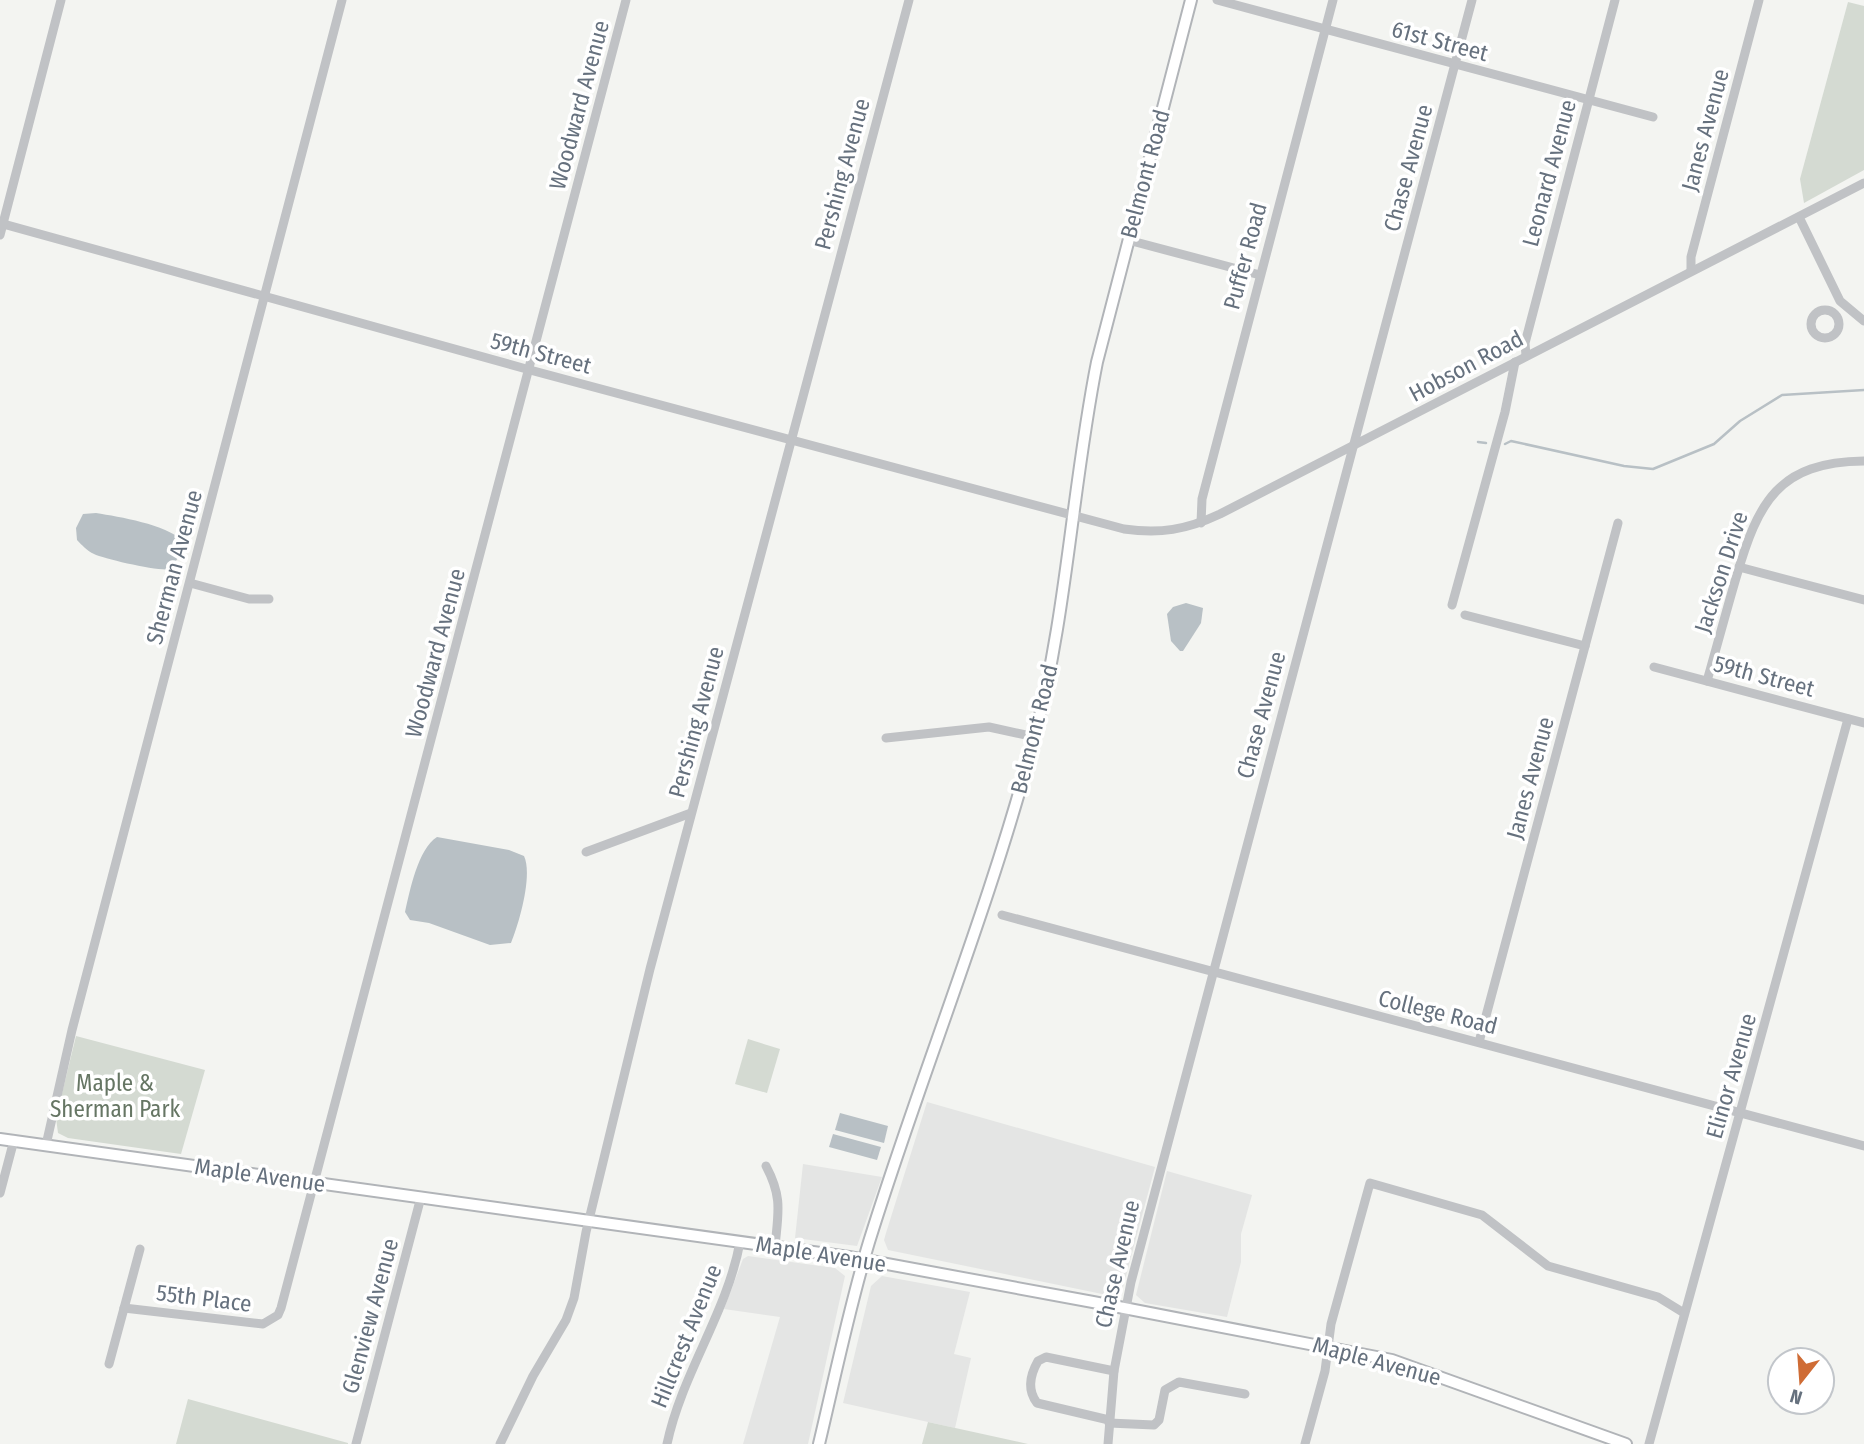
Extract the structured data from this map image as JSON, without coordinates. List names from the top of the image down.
{
  "streets": {
    "main road": ["Belmont Road", "Maple Avenue"],
    "street": [
      "61st Street",
      "Woodward Avenue",
      "Janes Avenue",
      "Chase Avenue",
      "Leonard Avenue",
      "Pershing Avenue",
      "Puffer Road",
      "59th Street",
      "Hobson Road",
      "Sherman Avenue",
      "Jackson Drive",
      "College Road",
      "Elinor Avenue",
      "55th Place",
      "Glenview Avenue",
      "Hillcrest Avenue"
    ]
  },
  "crossings": [
    ["61st Street", "Chase Avenue"],
    ["61st Street", "Leonard Avenue"],
    ["61st Street", "Puffer Road"],
    ["Woodward Avenue", "59th Street"],
    ["Woodward Avenue", "Maple Avenue"],
    ["Woodward Avenue", "55th Place"],
    ["Janes Avenue", "Hobson Road"],
    ["Janes Avenue", "College Road"],
    ["Chase Avenue", "Hobson Road"],
    ["Chase Avenue", "College Road"],
    ["Chase Avenue", "Maple Avenue"],
    ["Leonard Avenue", "Hobson Road"],
    ["Pershing Avenue", "59th Street"],
    ["Pershing Avenue", "Maple Avenue"],
    ["Belmont Road", "59th Street"],
    ["Belmont Road", "Hobson Road"],
    ["Belmont Road", "Maple Avenue"],
    ["Puffer Road", "Hobson Road"],
    ["59th Street", "Hobson Road"],
    ["59th Street", "Sherman Avenue"],
    ["59th Street", "Jackson Drive"],
    ["59th Street", "Elinor Avenue"],
    ["Sherman Avenue", "Maple Avenue"],
    ["College Road", "Elinor Avenue"],
    ["Maple Avenue", "Glenview Avenue"],
    ["Maple Avenue", "Hillcrest Avenue"]
  ],
  "parks": ["Maple & Sherman Park"],
  "north": "bottom"
}
